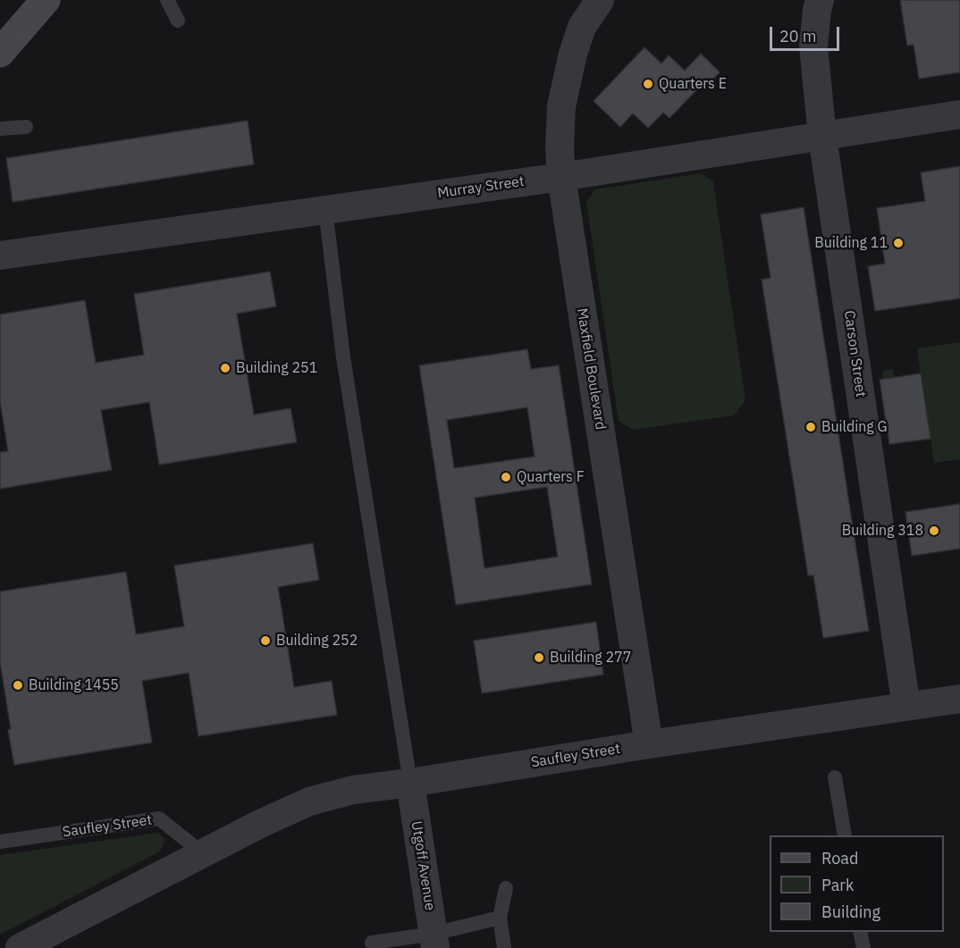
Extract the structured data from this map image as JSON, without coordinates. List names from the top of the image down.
{
  "streets": {
    "street": [
      "Murray Street",
      "Carson Street",
      "Maxfield Boulevard",
      "Saufley Street",
      "Utgoff Avenue"
    ]
  },
  "crossings": [
    ["Murray Street", "Carson Street"],
    ["Murray Street", "Maxfield Boulevard"],
    ["Carson Street", "Saufley Street"],
    ["Maxfield Boulevard", "Saufley Street"],
    ["Saufley Street", "Utgoff Avenue"]
  ],
  "places": [
    "Quarters E",
    "Building 11",
    "Building 251",
    "Building G",
    "Quarters F",
    "Building 318",
    "Building 252",
    "Building 277",
    "Building 1455"
  ],
  "legend": ["Road", "Park", "Building"],
  "scale_bar": "20 m"
}
